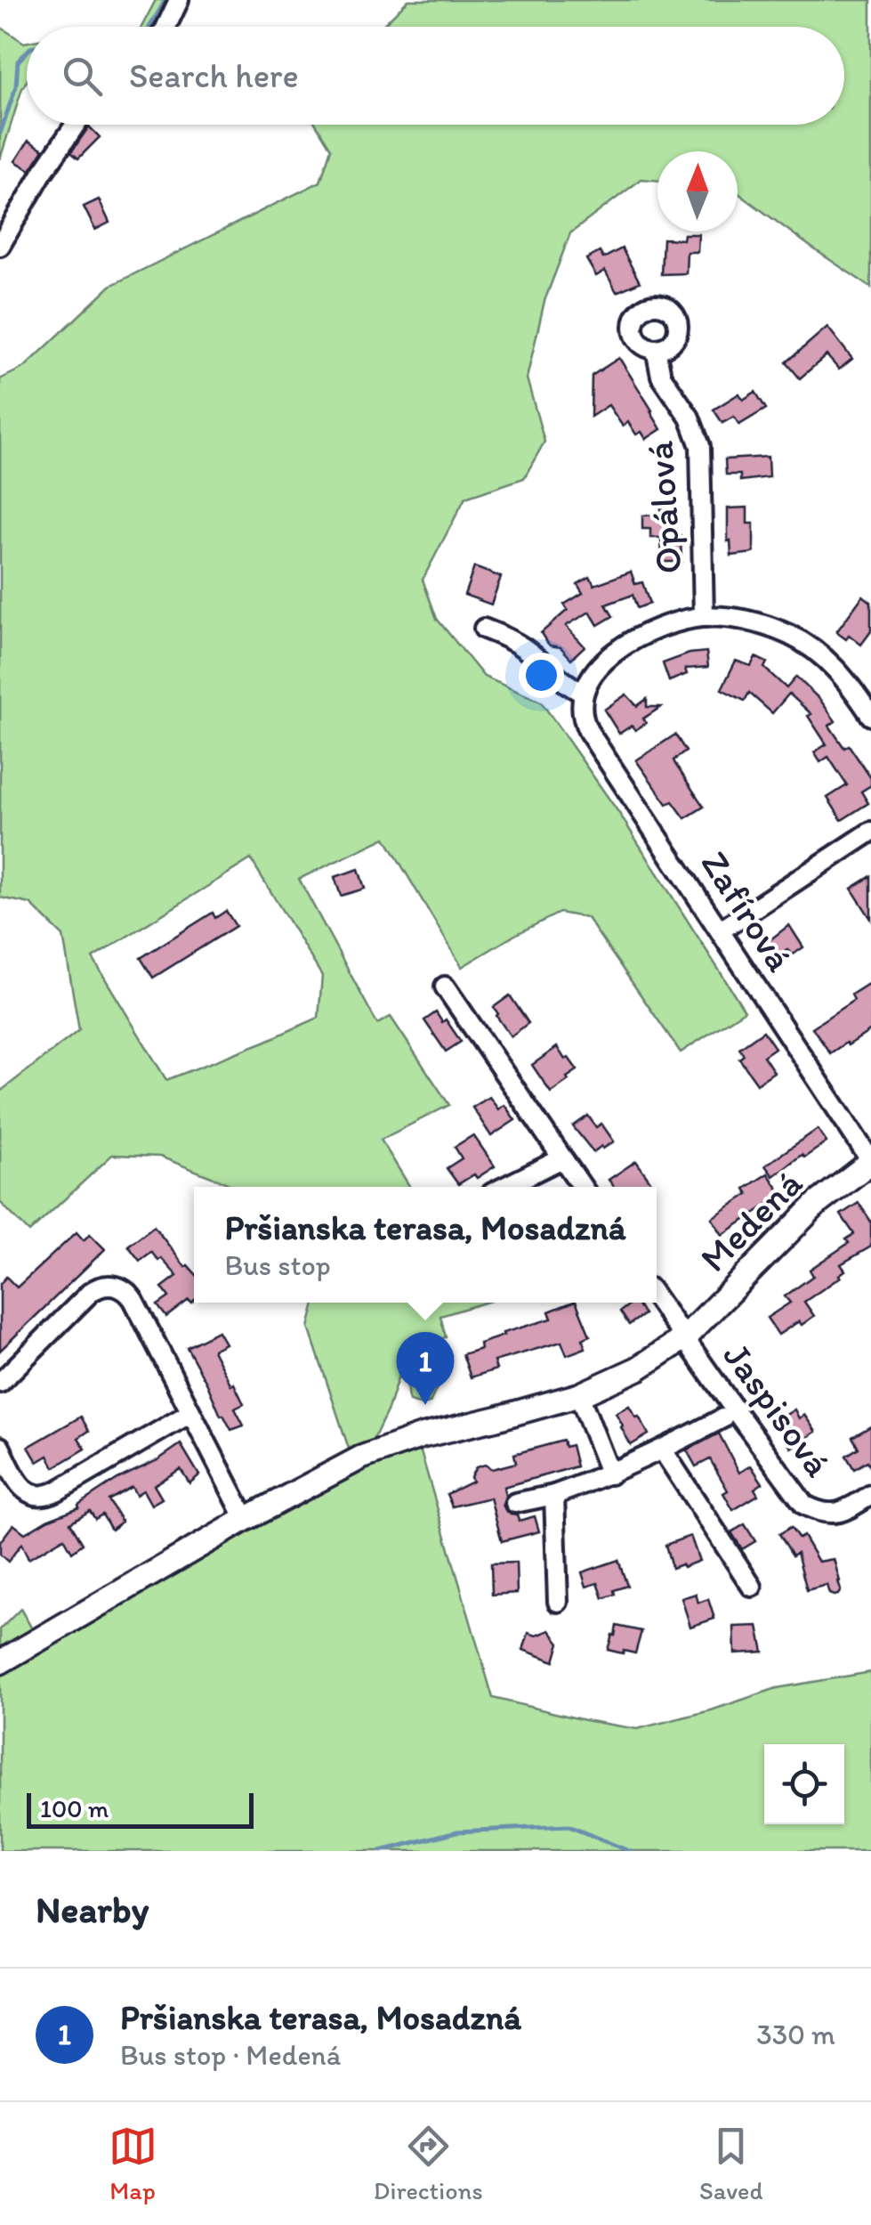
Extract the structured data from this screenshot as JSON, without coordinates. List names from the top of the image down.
{
  "streets": {
    "street": [
      "Opálová",
      "Zafírová",
      "Medená",
      "Jaspisová"
    ]
  },
  "crossings": [
    ["Opálová", "Zafírová"],
    ["Zafírová", "Medená"],
    ["Medená", "Jaspisová"]
  ],
  "scale_bar": "100 m",
  "north": "top",
  "page": {
    "search": "Search here",
    "popup": ["Pršianska terasa, Mosadzná", "Bus stop"],
    "pins": "1",
    "scale": "100 m",
    "heading": "Nearby",
    "list": [
      {
        "mark": "1",
        "name": "Pršianska terasa, Mosadzná",
        "note": "Bus stop · Medená",
        "value": "330 m"
      }
    ],
    "nav": ["Map", "Directions", "Saved"]
  }
}
